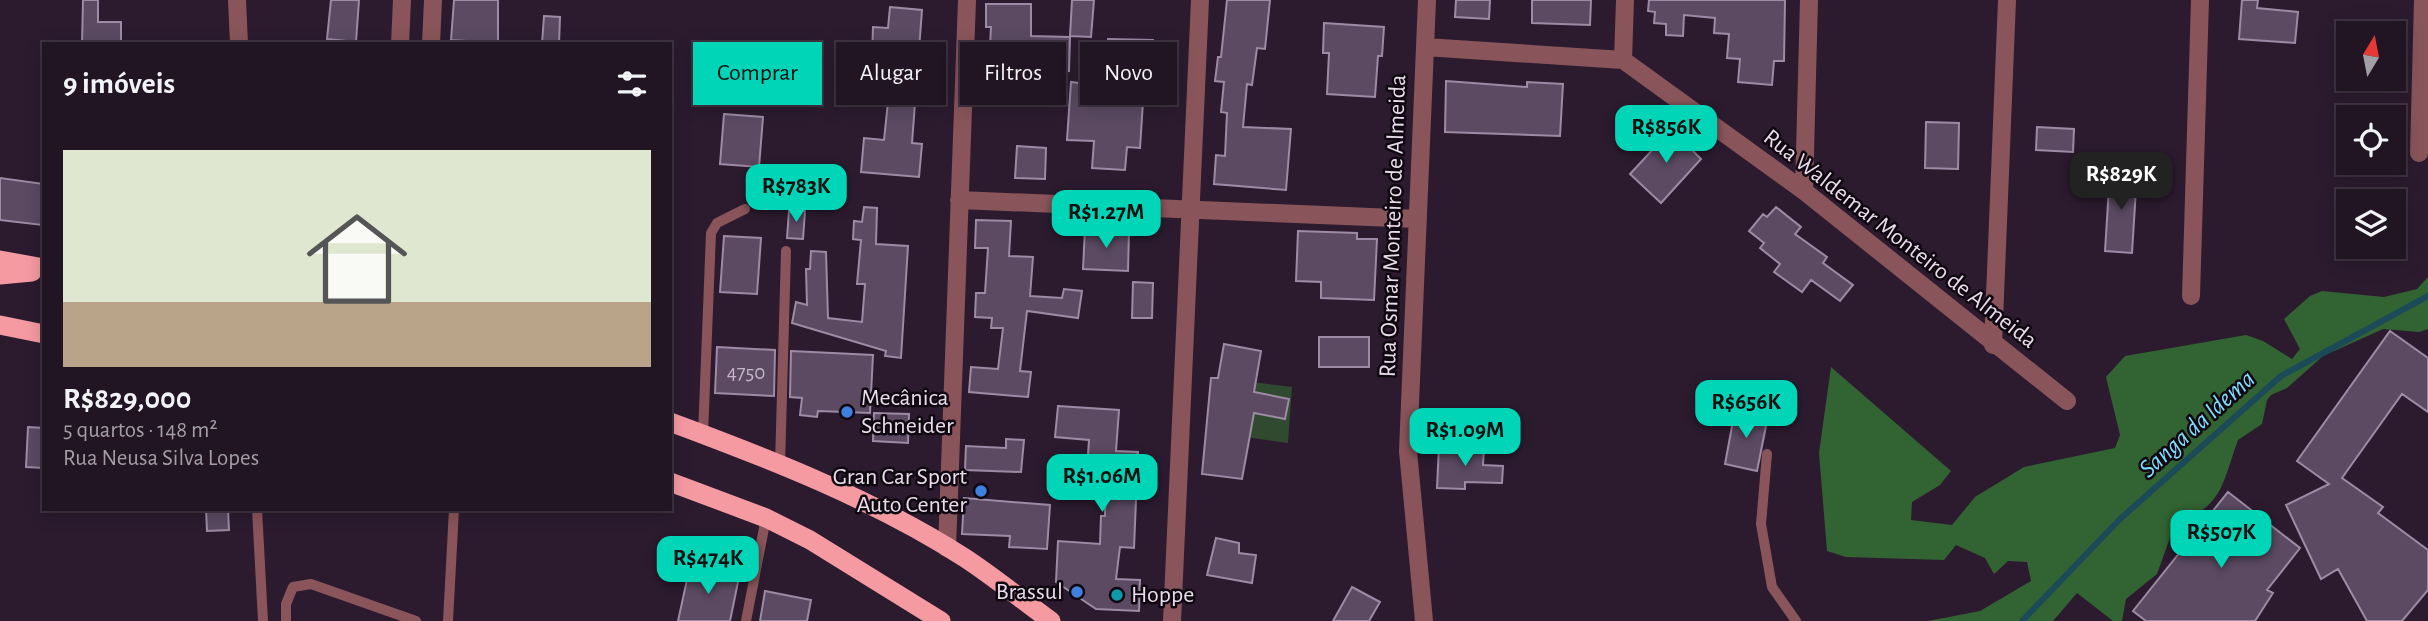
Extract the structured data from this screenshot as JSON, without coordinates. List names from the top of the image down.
{
  "streets": {
    "street": ["Rua Osmar Monteiro de Almeida", "Rua Waldemar Monteiro de Almeida"]
  },
  "water": ["Sanga da Idema"],
  "places": [
    "Mecânica Schneider",
    "Gran Car Sport Auto Center",
    "Brassul",
    "Hoppe"
  ],
  "house_numbers": ["4750"],
  "north": "top",
  "page": {
    "chip": [
      "Comprar",
      "Alugar",
      "Filtros",
      "Novo"
    ],
    "heading": "9 imóveis",
    "price": [
      "R$856K",
      "R$829K",
      "R$783K",
      "R$1.27M",
      "R$656K",
      "R$1.09M",
      "R$1.06M",
      "R$507K",
      "R$474K"
    ],
    "list": [
      {
        "name": "R$829,000",
        "note": "5 quartos · 148 m² · Rua Neusa Silva Lopes"
      }
    ]
  }
}
